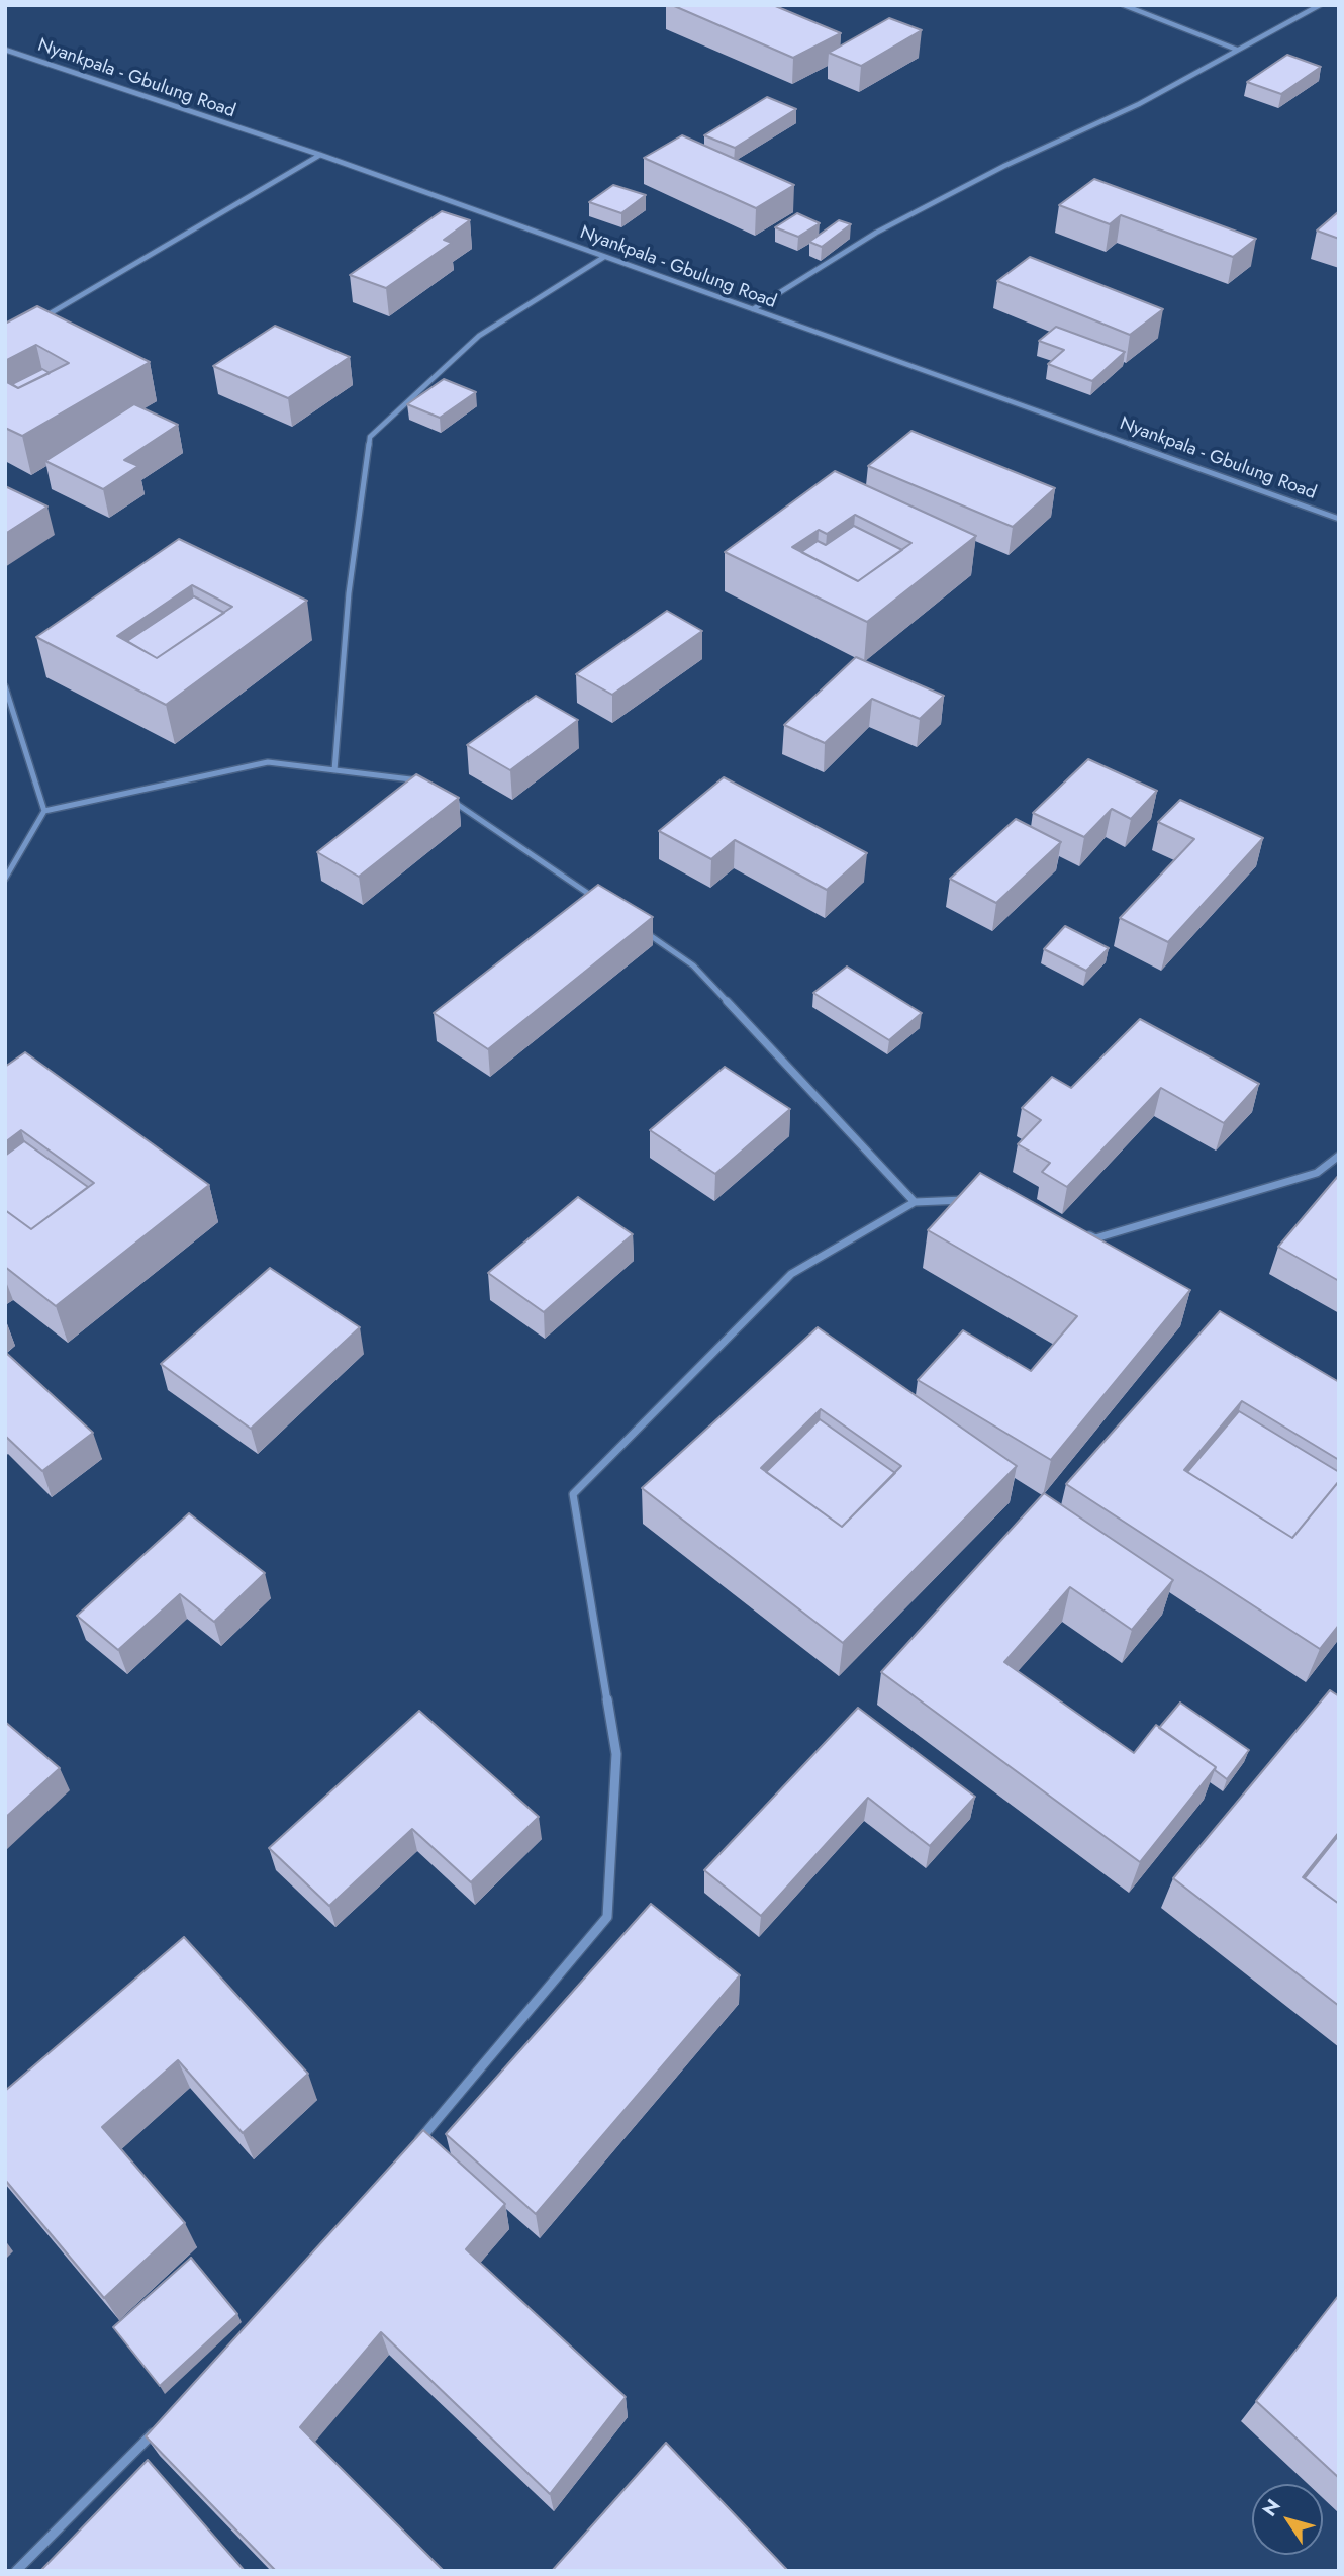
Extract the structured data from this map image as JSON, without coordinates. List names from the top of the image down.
{
  "streets": {
    "street": ["Nyankpala - Gbulung Road"]
  },
  "north": "top left"
}
